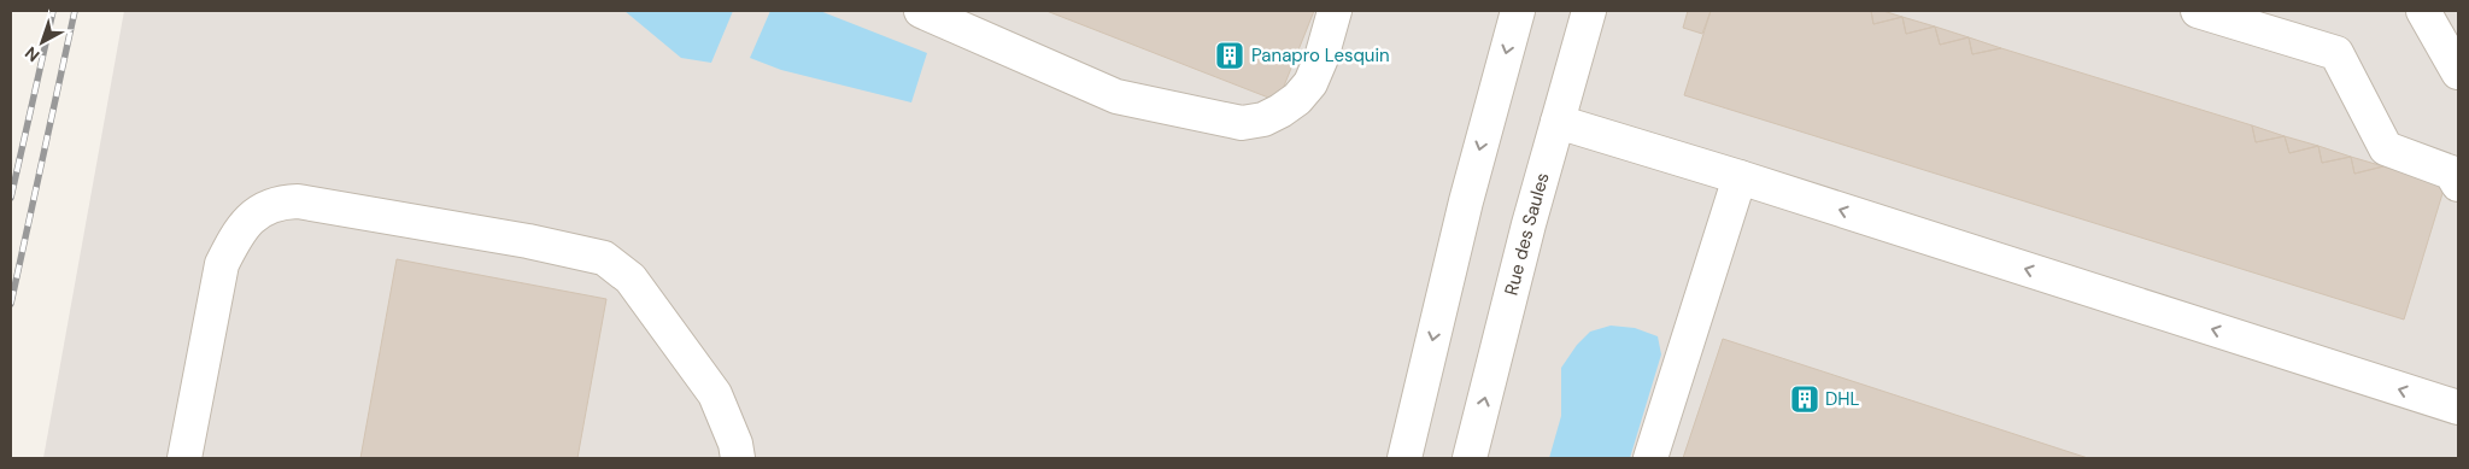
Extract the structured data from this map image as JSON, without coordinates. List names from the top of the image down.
{
  "streets": {
    "street": ["Rue des Saules"]
  },
  "places": {
    "building": ["Panapro Lesquin", "DHL"]
  },
  "north": "bottom left"
}
